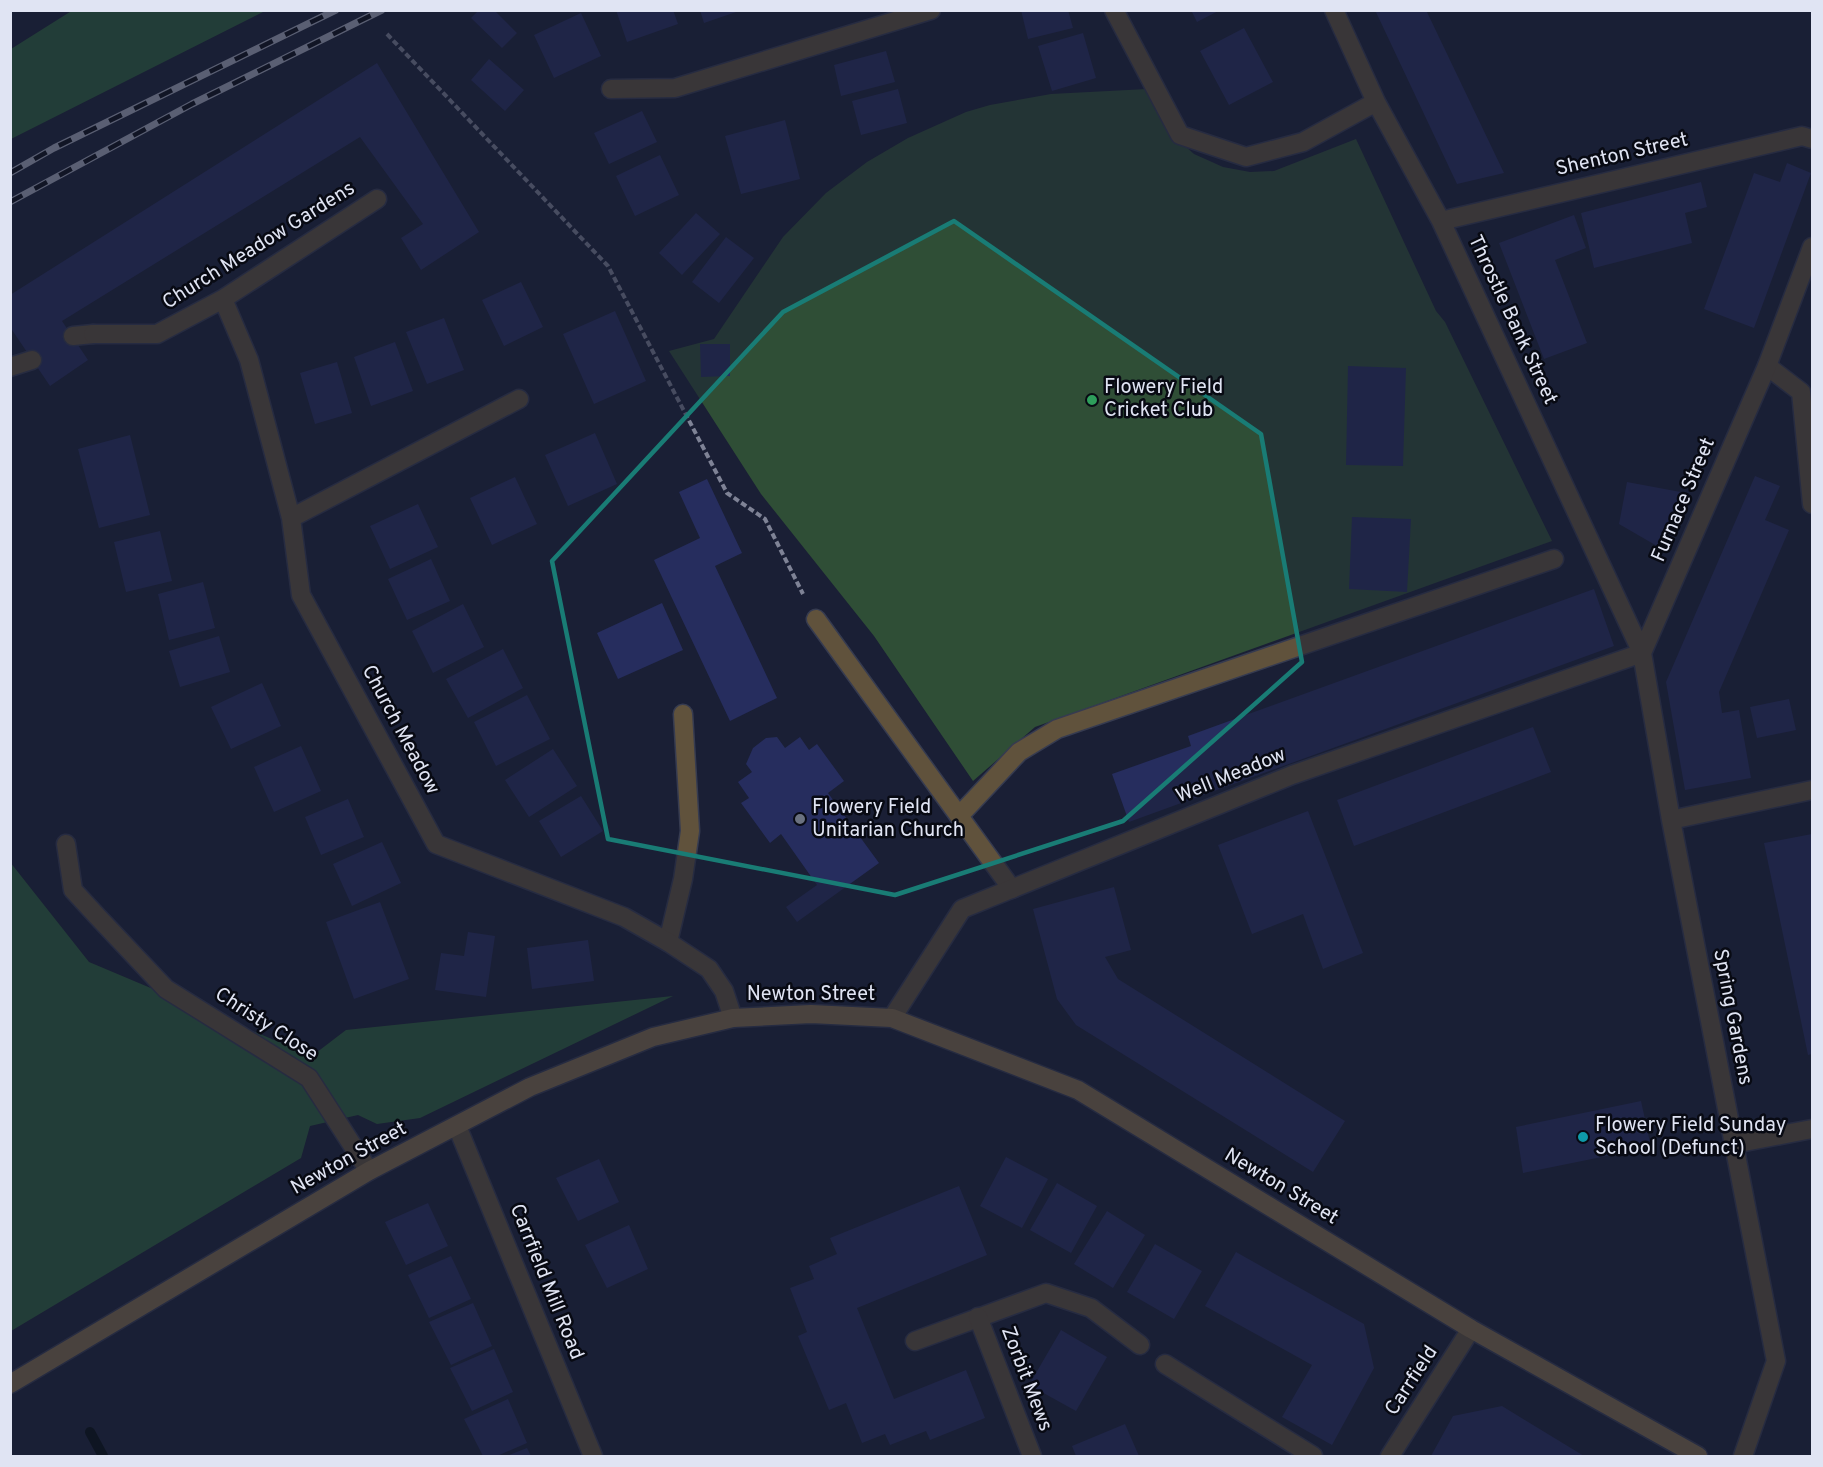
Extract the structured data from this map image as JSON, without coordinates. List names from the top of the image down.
{
  "streets": {
    "main road": ["Newton Street"],
    "street": [
      "Shenton Street",
      "Church Meadow Gardens",
      "Throstle Bank Street",
      "Furnace Street",
      "Church Meadow",
      "Well Meadow",
      "Spring Gardens",
      "Christy Close",
      "Carrfield Mill Road",
      "Zorbit Mews",
      "Carrfield"
    ]
  },
  "crossings": [
    ["Shenton Street", "Throstle Bank Street"],
    ["Church Meadow Gardens", "Church Meadow"],
    ["Throstle Bank Street", "Furnace Street"],
    ["Throstle Bank Street", "Well Meadow"],
    ["Throstle Bank Street", "Spring Gardens"],
    ["Furnace Street", "Well Meadow"],
    ["Furnace Street", "Spring Gardens"],
    ["Church Meadow", "Newton Street"],
    ["Well Meadow", "Newton Street"],
    ["Well Meadow", "Spring Gardens"],
    ["Newton Street", "Christy Close"],
    ["Newton Street", "Carrfield Mill Road"],
    ["Newton Street", "Carrfield"]
  ],
  "places": ["Flowery Field Cricket Club", "Flowery Field Unitarian Church", "Flowery Field Sunday School (Defunct)"]
}
